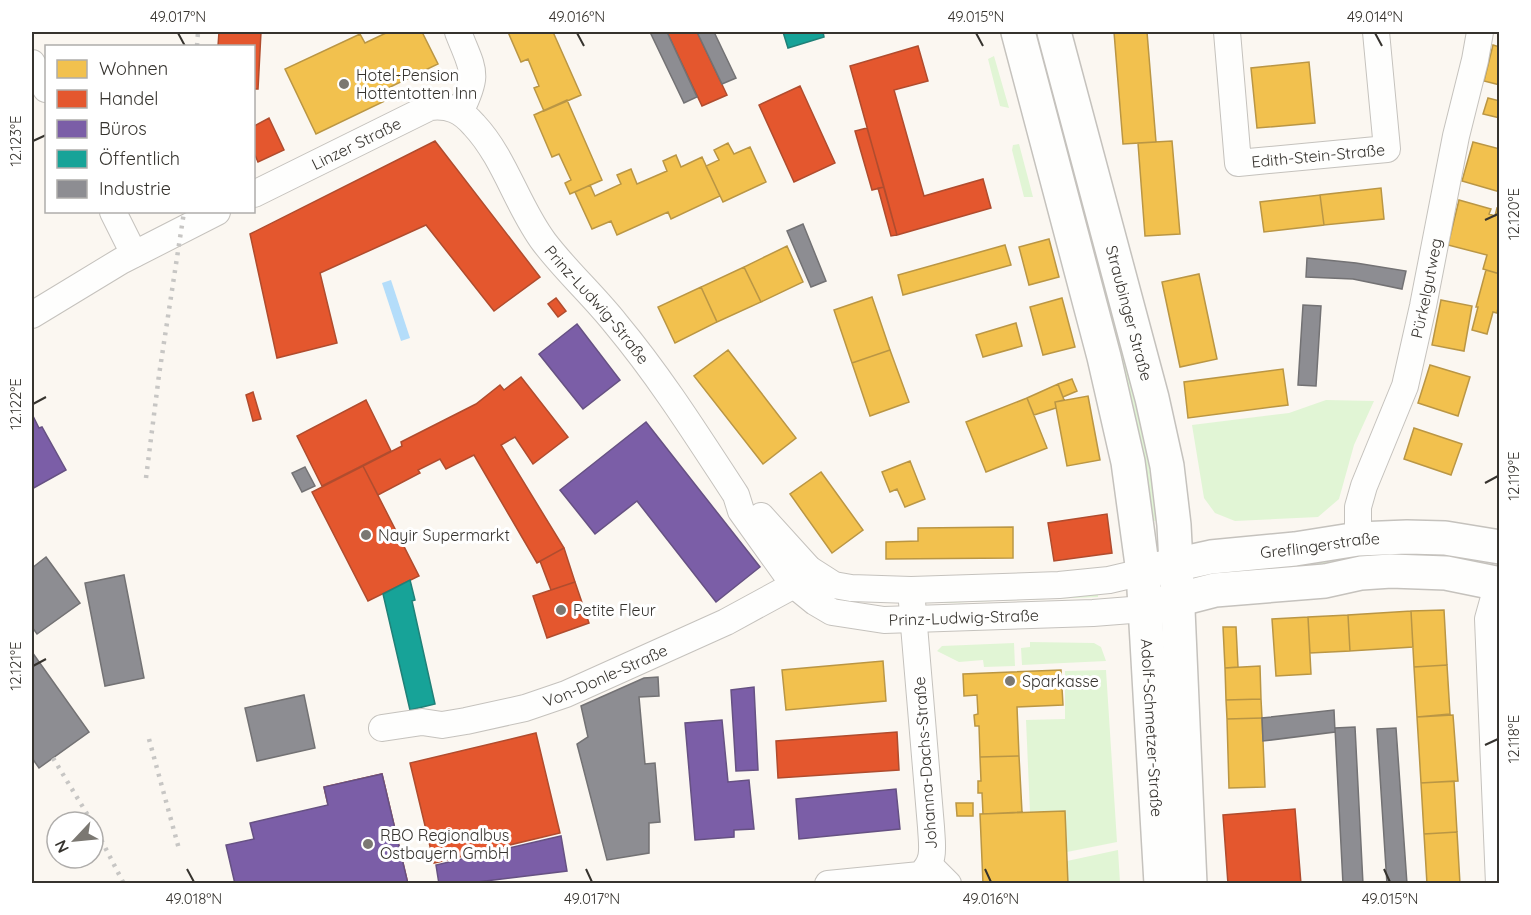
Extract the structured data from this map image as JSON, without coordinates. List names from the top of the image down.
{
  "streets": {
    "main road": ["Straubinger Straße", "Greflingerstraße", "Adolf-Schmetzer-Straße"],
    "street": [
      "Linzer Straße",
      "Edith-Stein-Straße",
      "Pürkelgutweg",
      "Prinz-Ludwig-Straße",
      "Von-Donle-Straße",
      "Johanna-Dachs-Straße"
    ]
  },
  "crossings": [
    ["Linzer Straße", "Prinz-Ludwig-Straße"],
    ["Pürkelgutweg", "Greflingerstraße"],
    ["Prinz-Ludwig-Straße", "Greflingerstraße"],
    ["Prinz-Ludwig-Straße", "Von-Donle-Straße"],
    ["Prinz-Ludwig-Straße", "Adolf-Schmetzer-Straße"],
    ["Prinz-Ludwig-Straße", "Johanna-Dachs-Straße"],
    ["Straubinger Straße", "Greflingerstraße"],
    ["Straubinger Straße", "Adolf-Schmetzer-Straße"],
    ["Greflingerstraße", "Adolf-Schmetzer-Straße"]
  ],
  "places": [
    "Hotel-Pension Hottentotten Inn",
    "Nayir Supermarkt",
    "Petite Fleur",
    "Sparkasse",
    "RBO Regionalbus Ostbayern GmbH"
  ],
  "legend": [
    "Wohnen",
    "Handel",
    "Büros",
    "Öffentlich",
    "Industrie"
  ],
  "north": "bottom left",
  "coordinates": [
    "49.017°N",
    "49.016°N",
    "49.015°N",
    "49.014°N",
    "12.123°E",
    "12.120°E",
    "12.122°E",
    "12.119°E",
    "12.121°E",
    "12.118°E",
    "49.018°N"
  ]
}
